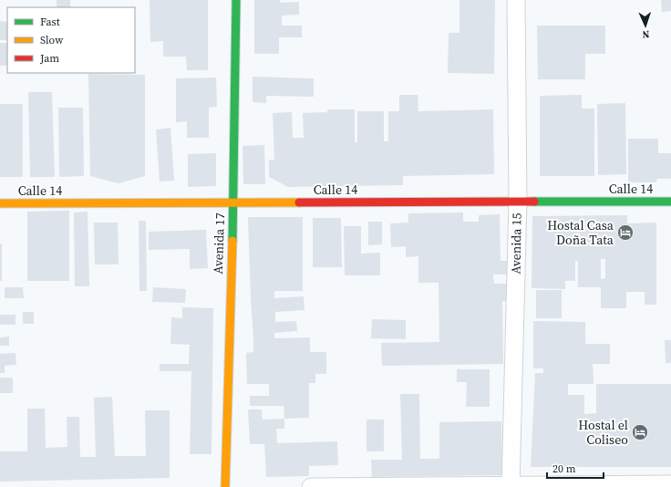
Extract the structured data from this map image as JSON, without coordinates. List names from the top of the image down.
{
  "streets": {
    "street": ["Calle 14", "Avenida 17", "Avenida 15"]
  },
  "crossings": [
    ["Calle 14", "Avenida 17"],
    ["Calle 14", "Avenida 15"]
  ],
  "places": {
    "hotel": ["Hostal Casa Doña Tata", "Hostal el Coliseo"]
  },
  "legend": ["Fast", "Slow", "Jam"],
  "scale_bar": "20 m",
  "north": "bottom"
}
